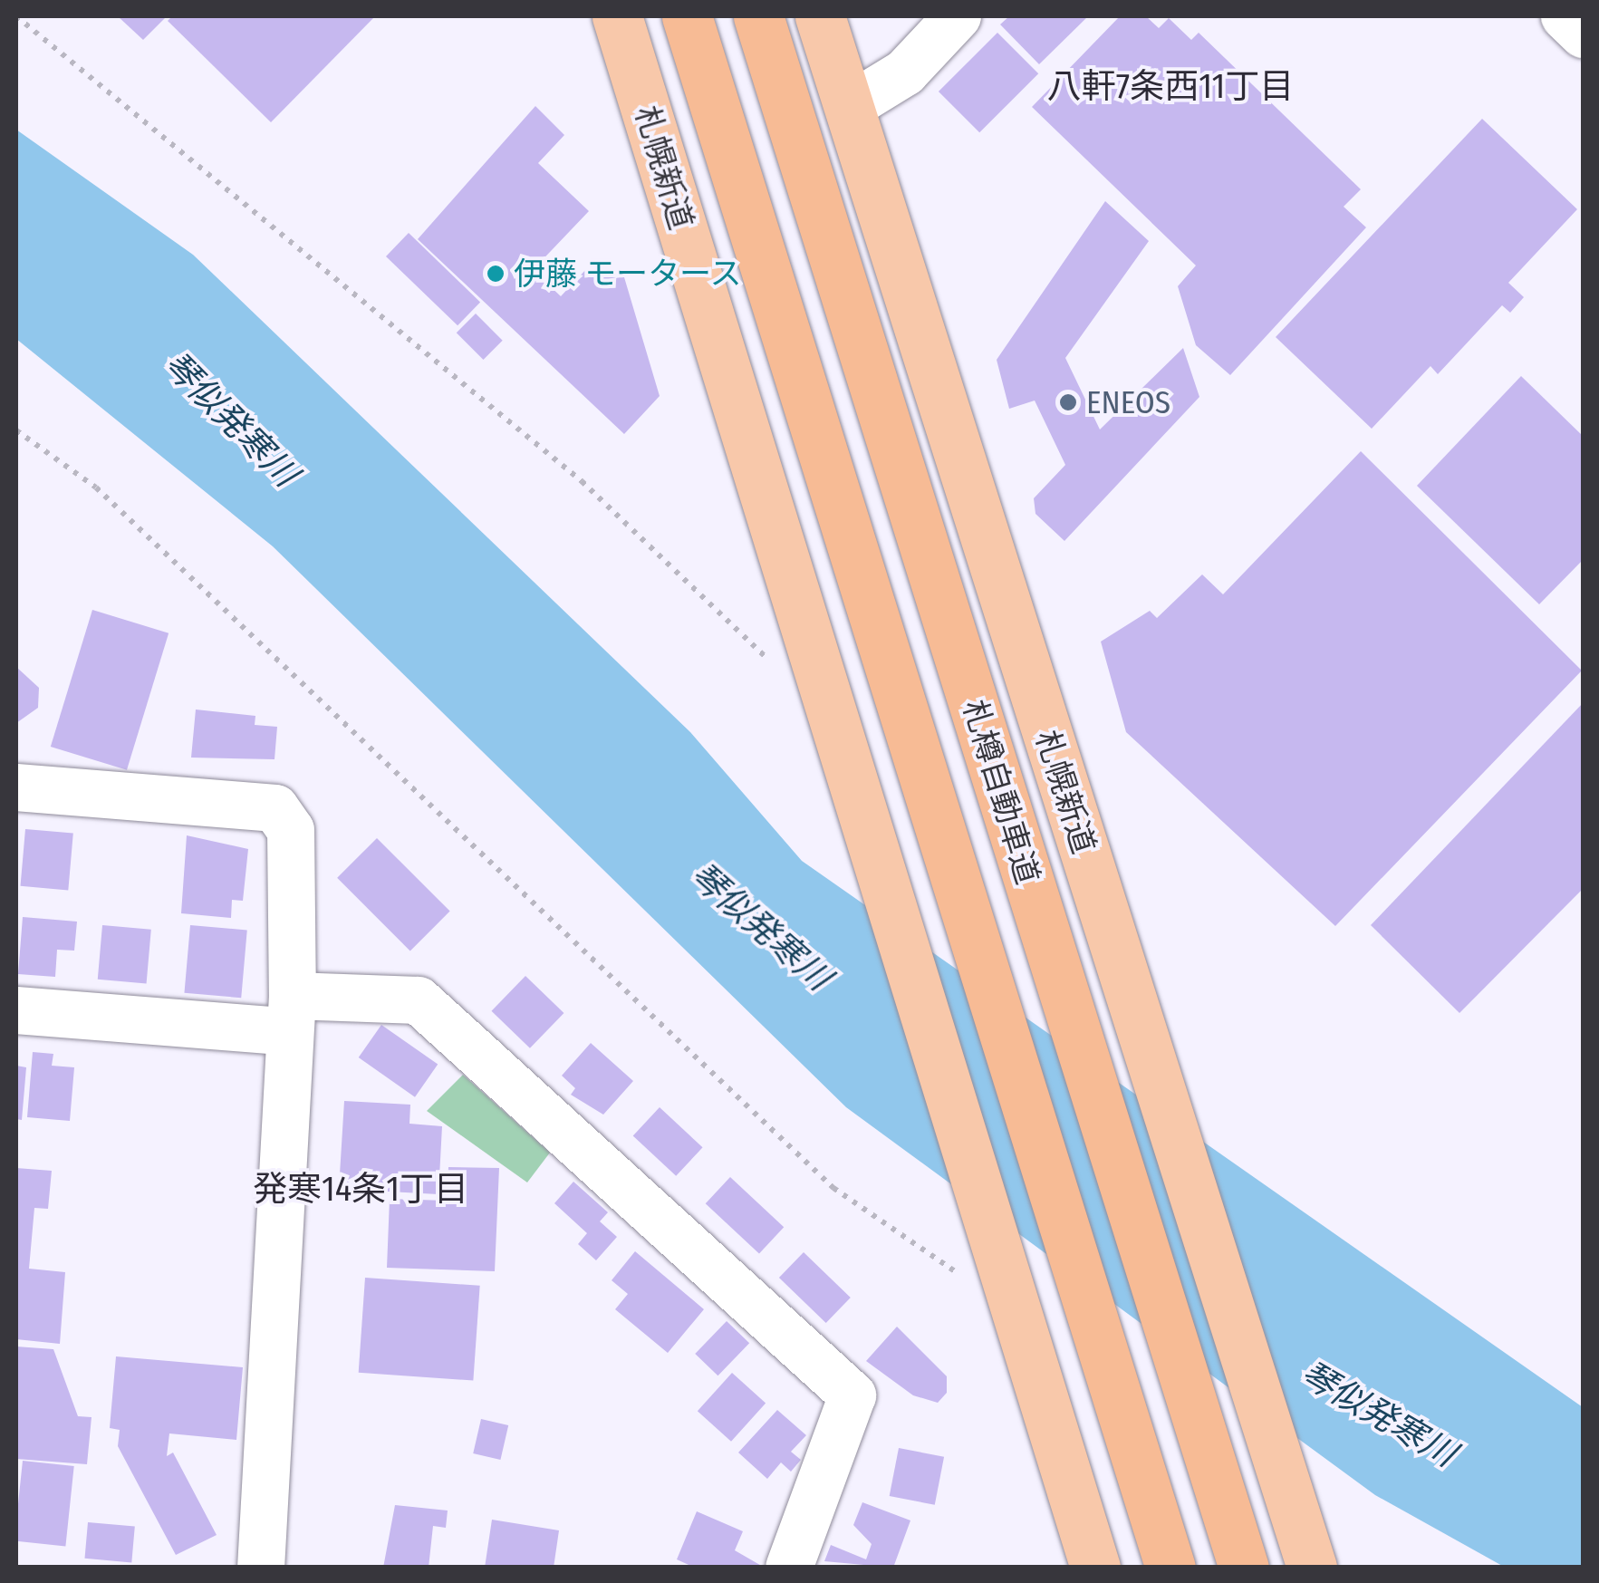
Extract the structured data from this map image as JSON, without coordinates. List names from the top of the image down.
{
  "streets": {
    "highway": ["札幌新道", "札樽自動車道"]
  },
  "districts": ["八軒7条西11丁目", "発寒14条1丁目"],
  "water": ["琴似発寒川"],
  "places": ["伊藤 モータース", "ENEOS"]
}
